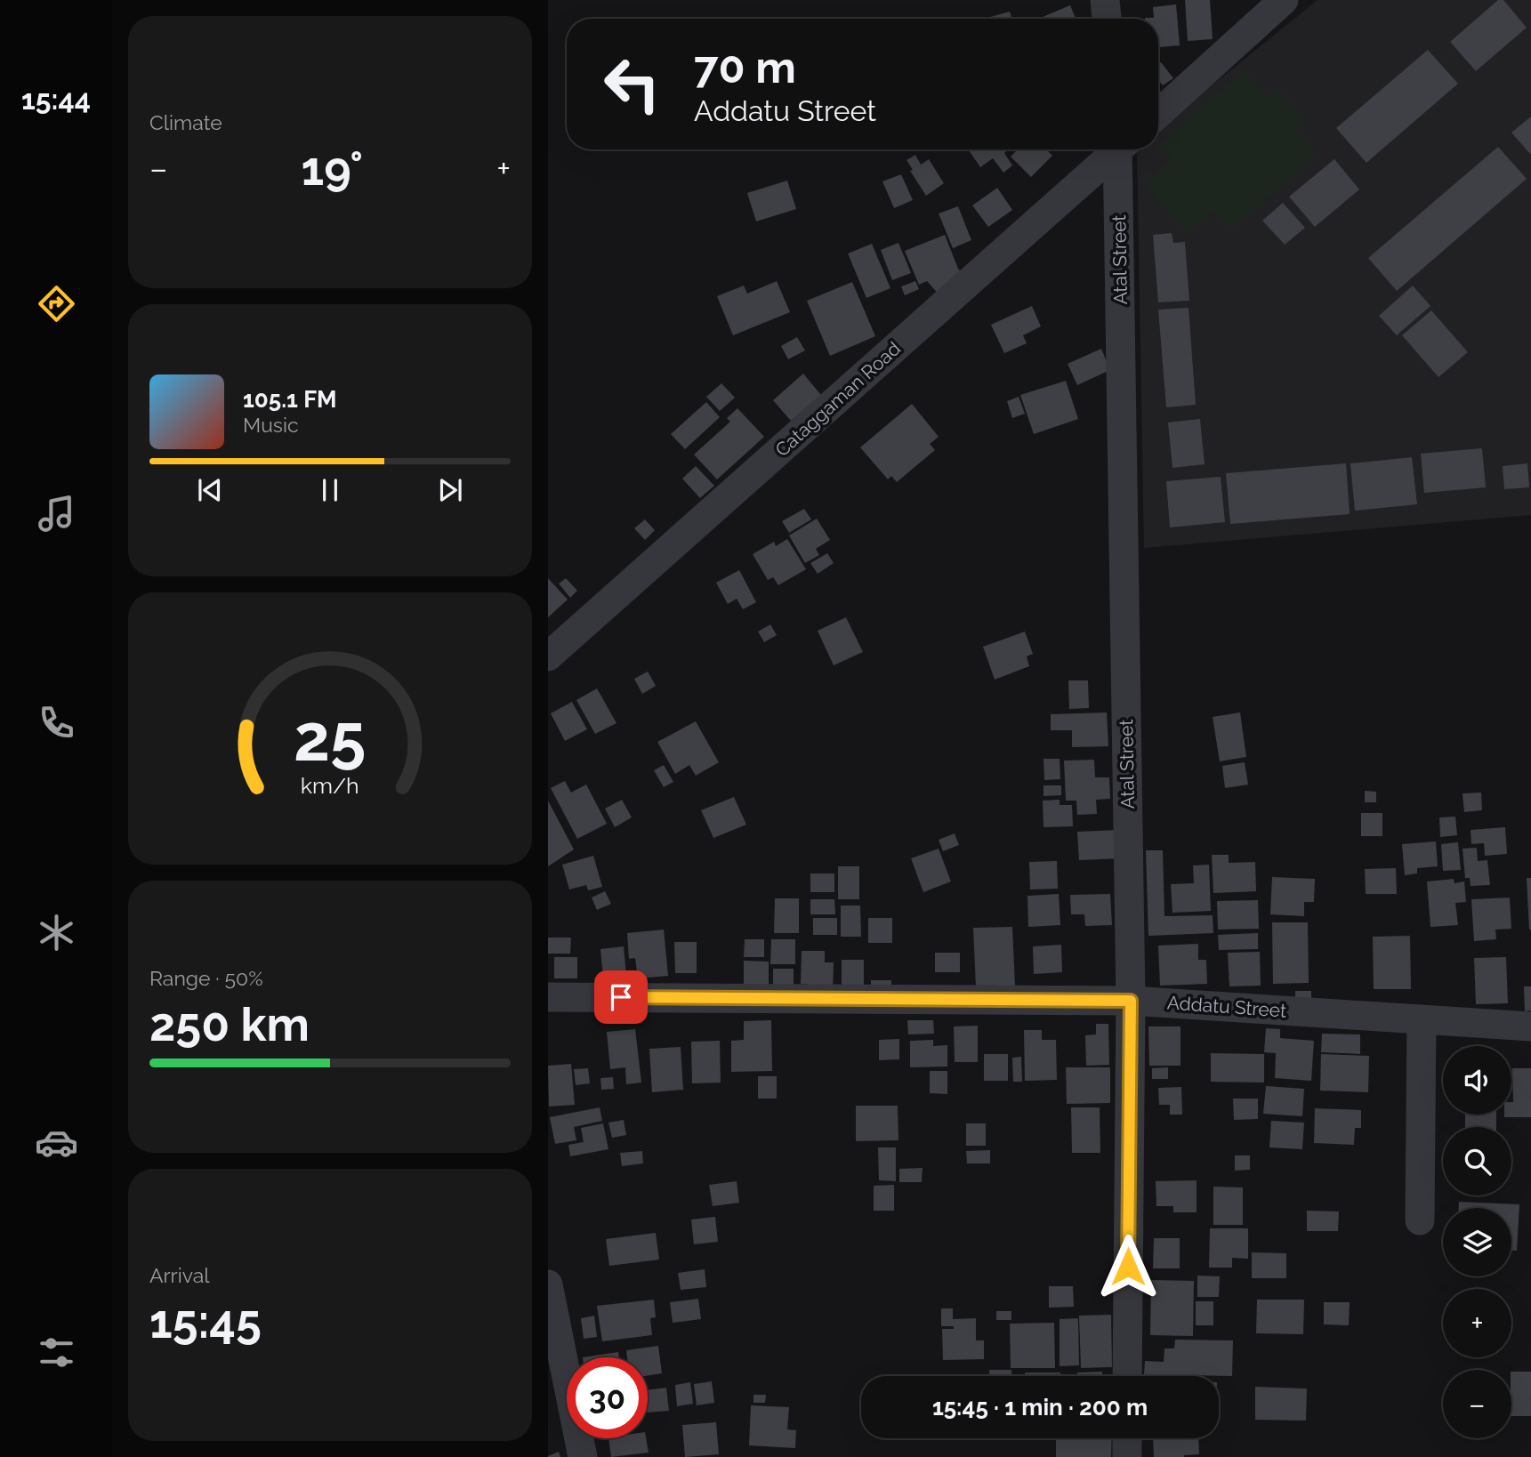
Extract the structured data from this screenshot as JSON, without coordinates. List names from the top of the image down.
{
  "streets": {
    "street": ["Atal Street", "Cataggaman Road", "Addatu Street"]
  },
  "crossings": [
    ["Atal Street", "Addatu Street"]
  ],
  "page": {
    "tabs": "15:44",
    "tile": [
      "Climate",
      ["Range · 50%", "250 km"],
      ["Arrival", "15:45"]
    ],
    "turn": ["70 m", "Addatu Street"],
    "heat": ["−", "19°", "+"],
    "song": ["105.1 FM", "Music"],
    "map_buttons": ["+", "−"],
    "limit": "30",
    "trip": "15:45 · 1 min · 200 m",
    "gauge": ["25", "km/h"]
  }
}
